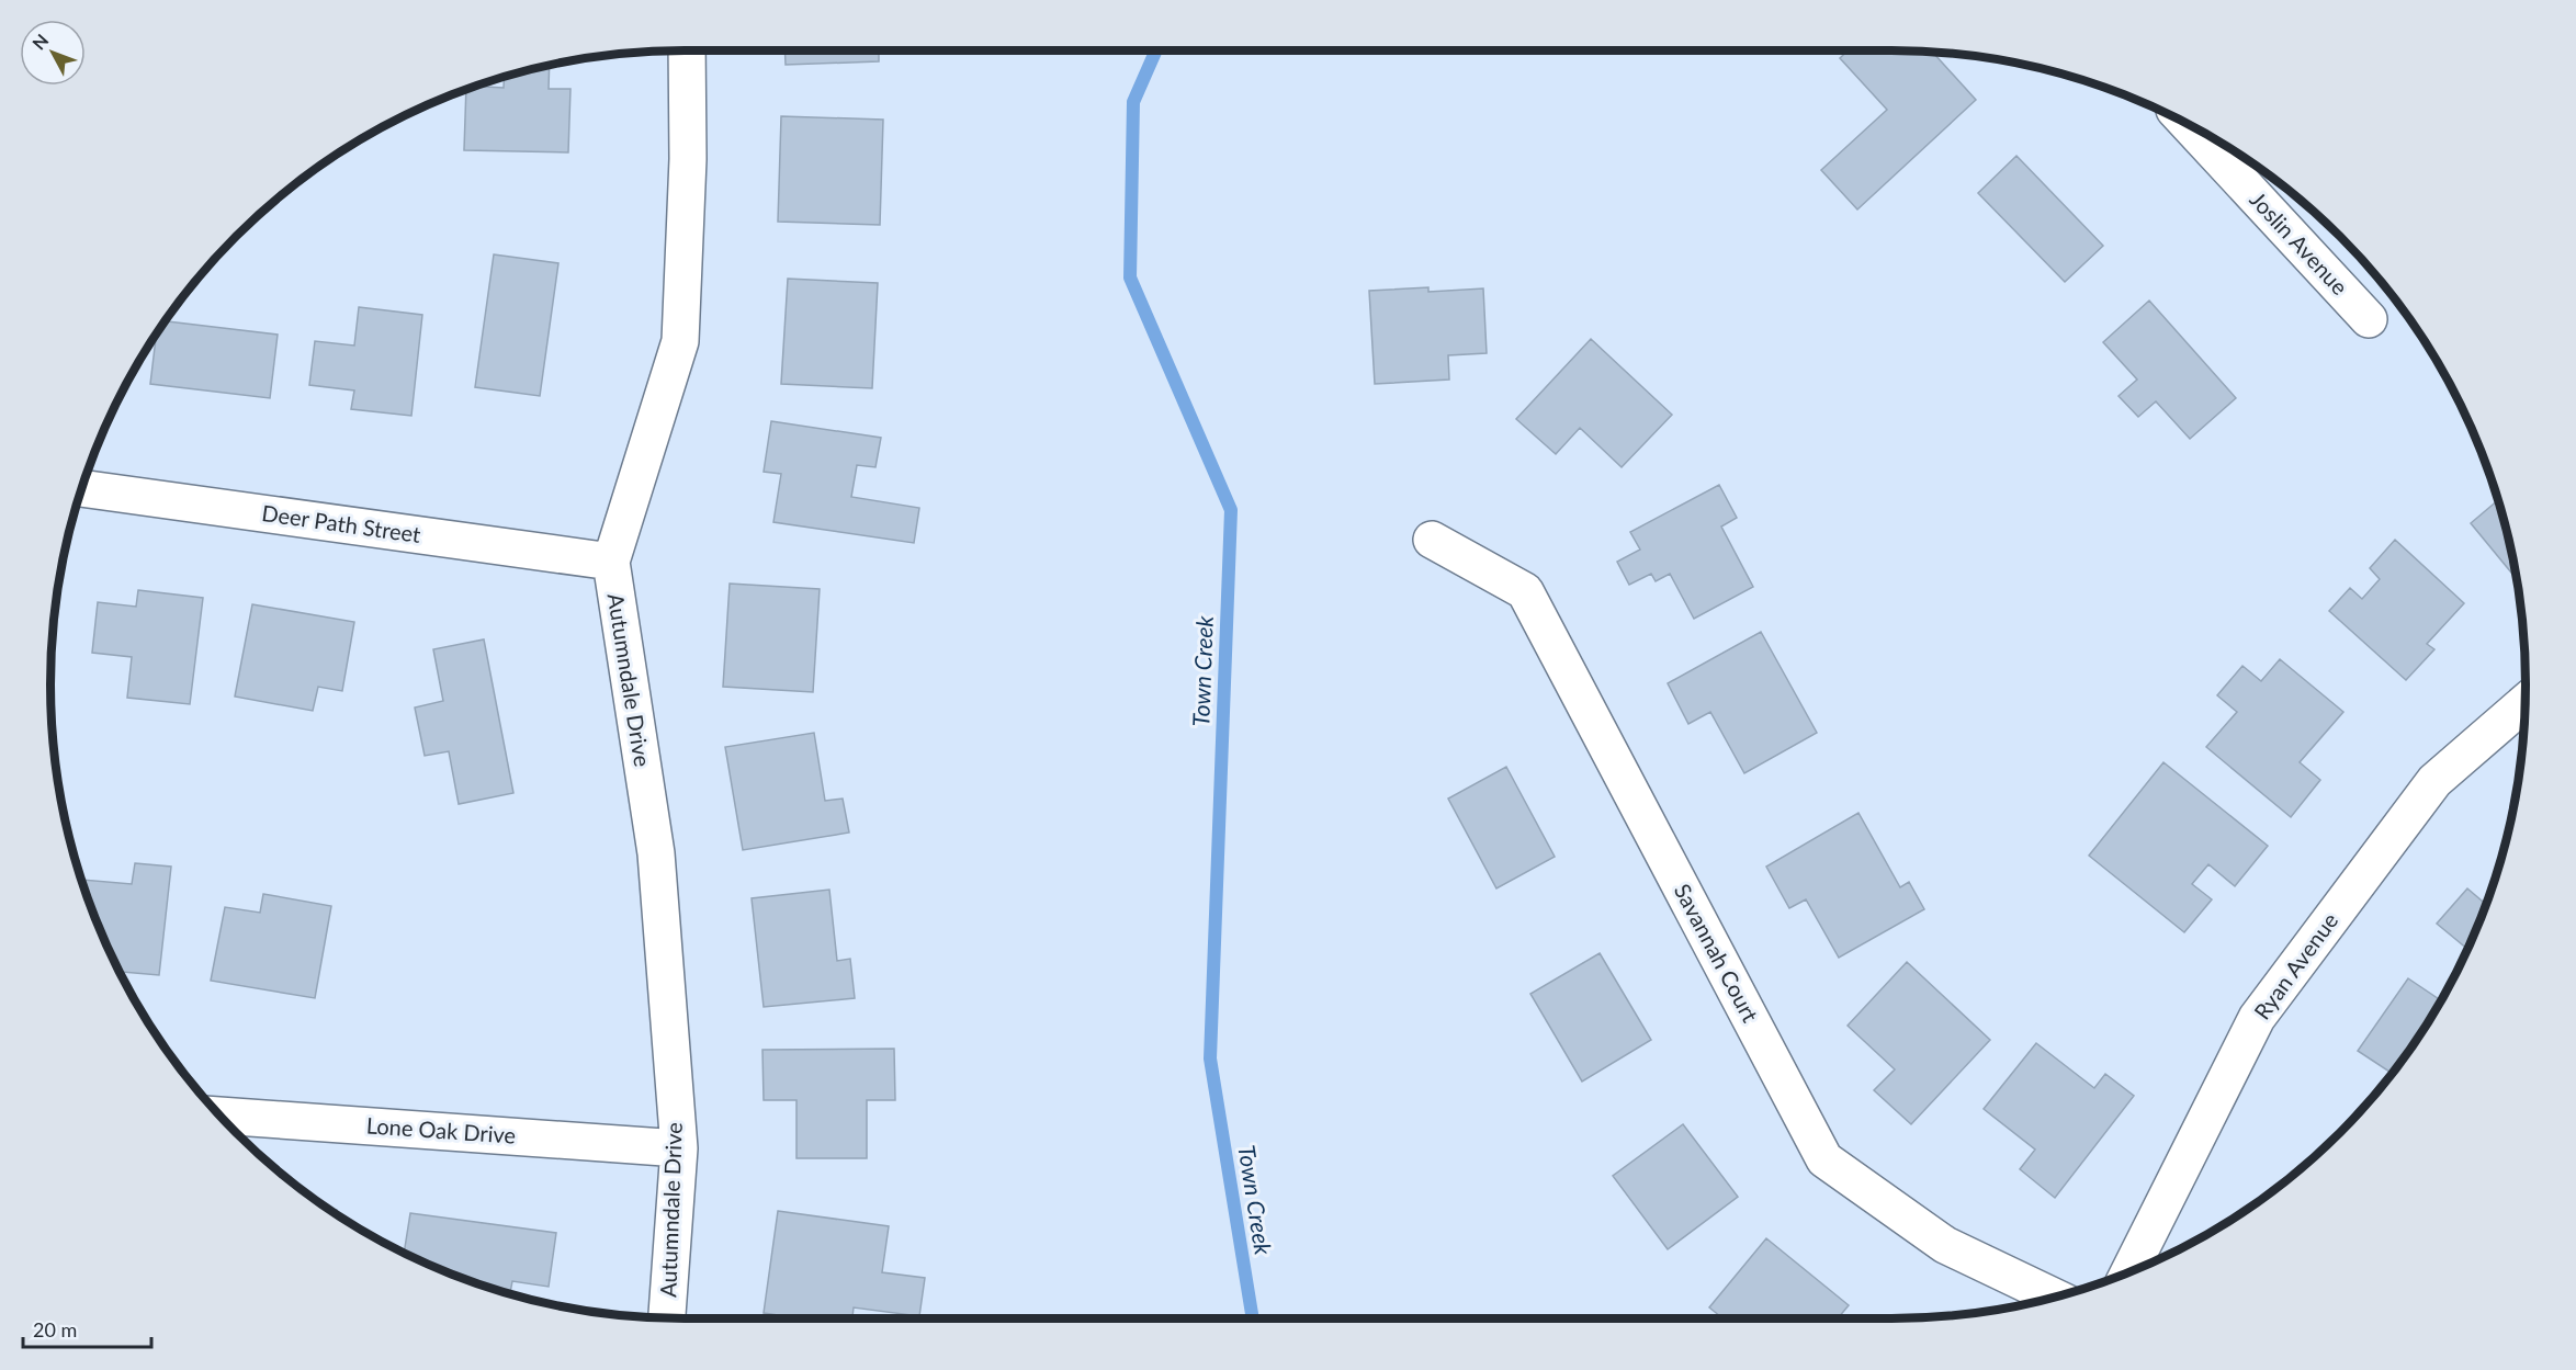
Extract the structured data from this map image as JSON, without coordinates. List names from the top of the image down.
{
  "streets": {
    "street": [
      "Joslin Avenue",
      "Deer Path Street",
      "Autumndale Drive",
      "Savannah Court",
      "Ryan Avenue",
      "Lone Oak Drive"
    ]
  },
  "crossings": [
    ["Deer Path Street", "Autumndale Drive"],
    ["Autumndale Drive", "Lone Oak Drive"]
  ],
  "water": ["Town Creek"],
  "scale_bar": "20 m",
  "north": "top left"
}
